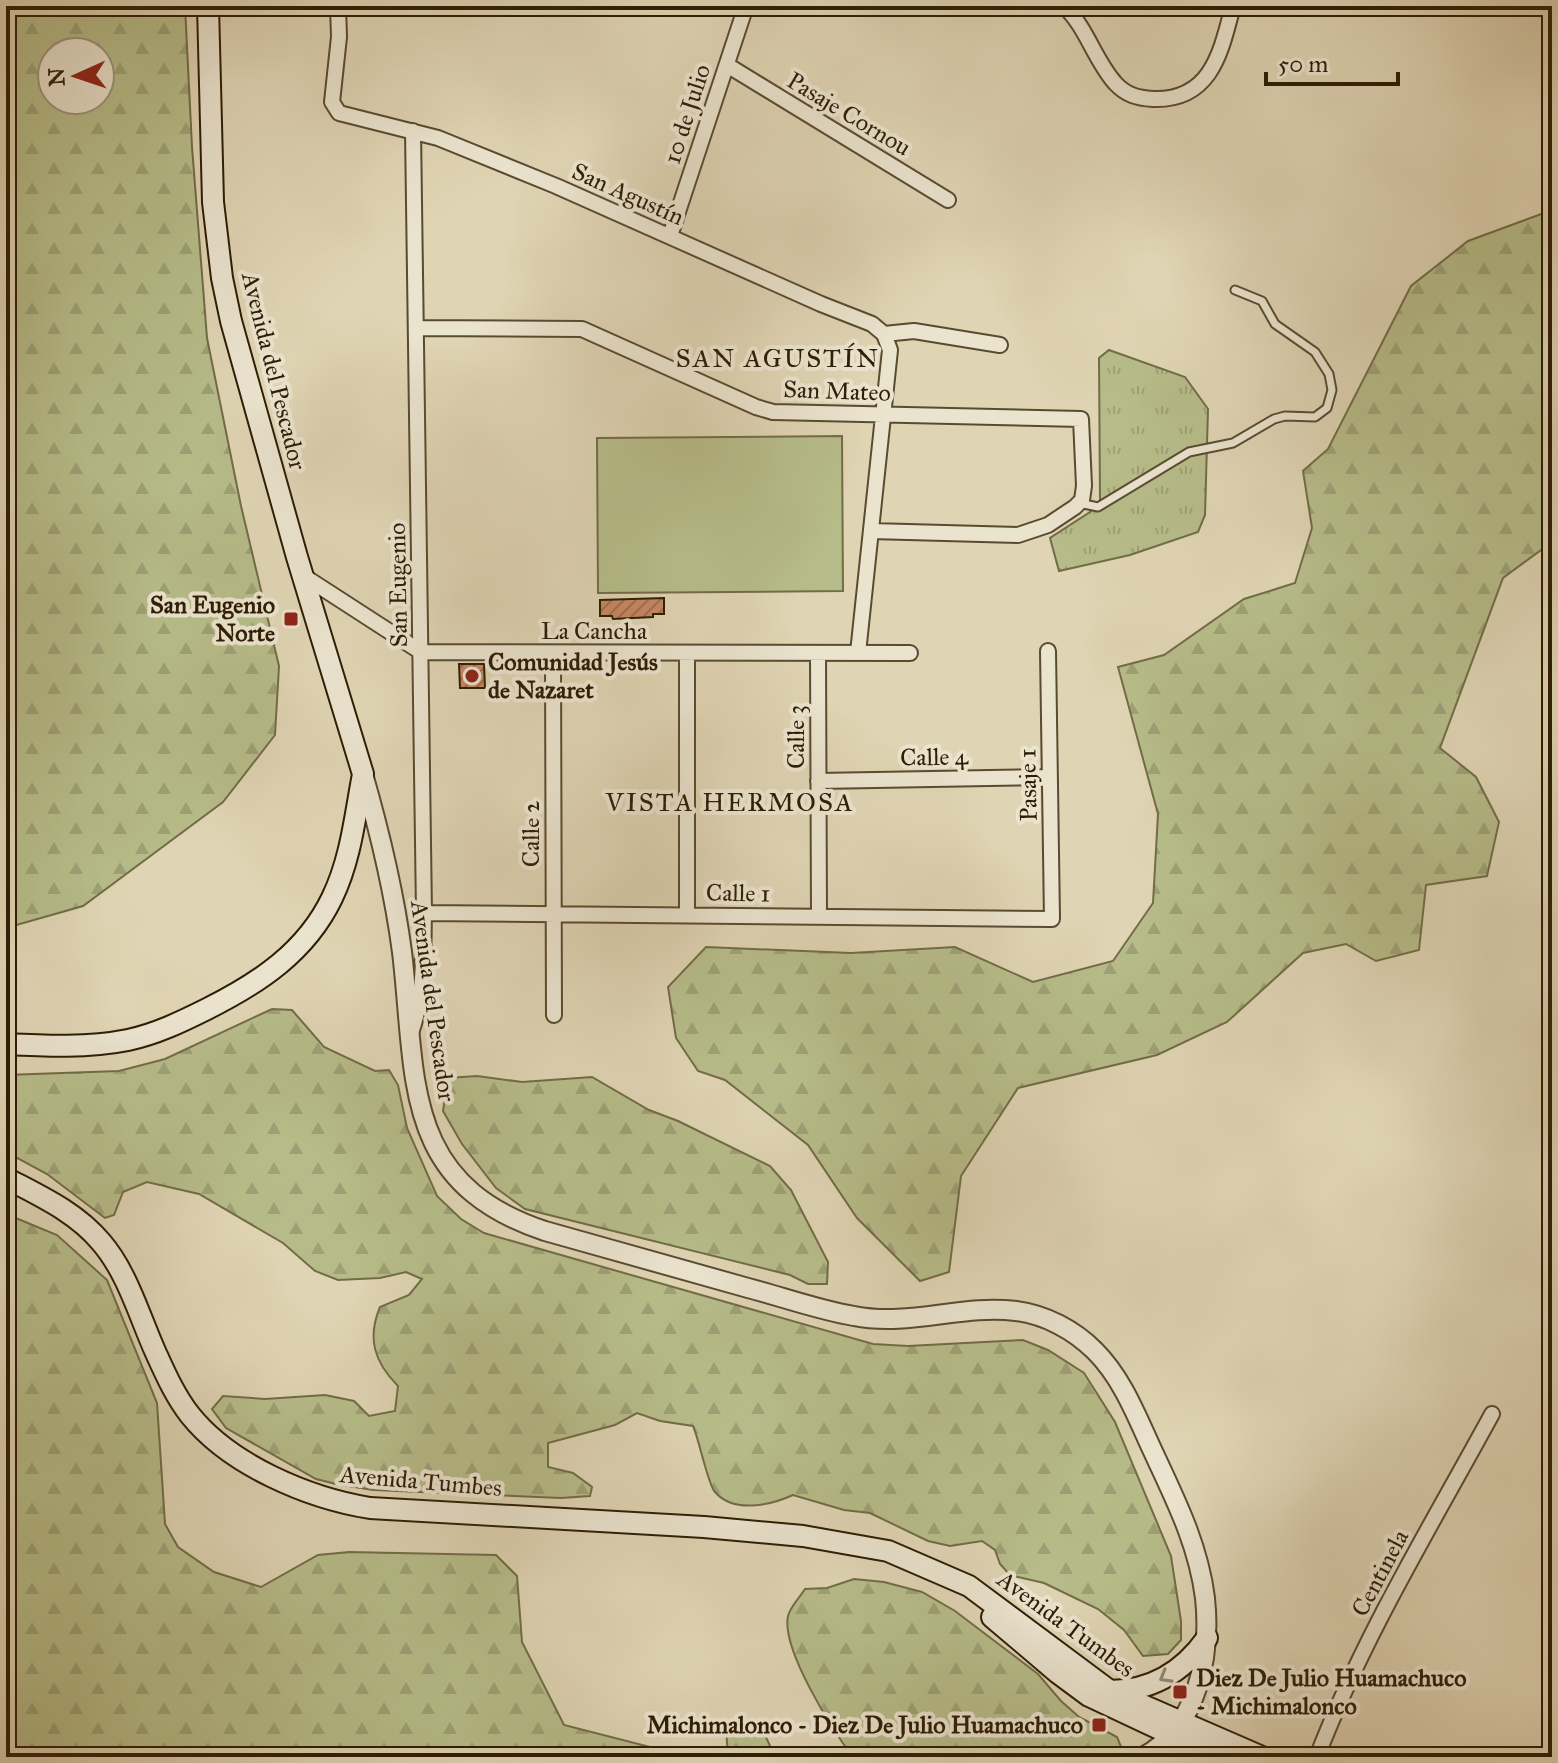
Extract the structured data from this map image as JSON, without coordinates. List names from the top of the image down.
{
  "streets": {
    "main road": ["Avenida del Pescador", "Avenida Tumbes"],
    "street": [
      "10 de Julio",
      "Pasaje Cornou",
      "San Agustín",
      "San Mateo",
      "San Eugenio",
      "La Cancha",
      "Calle 3",
      "Calle 4",
      "Pasaje 1",
      "Calle 2",
      "Calle 1",
      "Centinela"
    ]
  },
  "crossings": [
    ["10 de Julio", "Pasaje Cornou"],
    ["10 de Julio", "San Agustín"],
    ["San Agustín", "San Eugenio"],
    ["Avenida del Pescador", "San Eugenio"],
    ["Avenida del Pescador", "Avenida Tumbes"],
    ["San Mateo", "San Eugenio"],
    ["San Eugenio", "La Cancha"],
    ["San Eugenio", "Calle 1"],
    ["La Cancha", "Calle 3"],
    ["La Cancha", "Calle 2"],
    ["Calle 3", "Calle 4"],
    ["Calle 3", "Calle 1"],
    ["Calle 4", "Pasaje 1"],
    ["Pasaje 1", "Calle 1"],
    ["Calle 2", "Calle 1"]
  ],
  "districts": ["SAN AGUSTÍN", "VISTA HERMOSA"],
  "places": {
    "transit": ["San Eugenio Norte", "Diez De Julio Huamachuco - Michimalonco", "Michimalonco - Diez De Julio Huamachuco"],
    "other": ["Comunidad Jesús de Nazaret"]
  },
  "scale_bar": "50 m",
  "north": "left"
}
